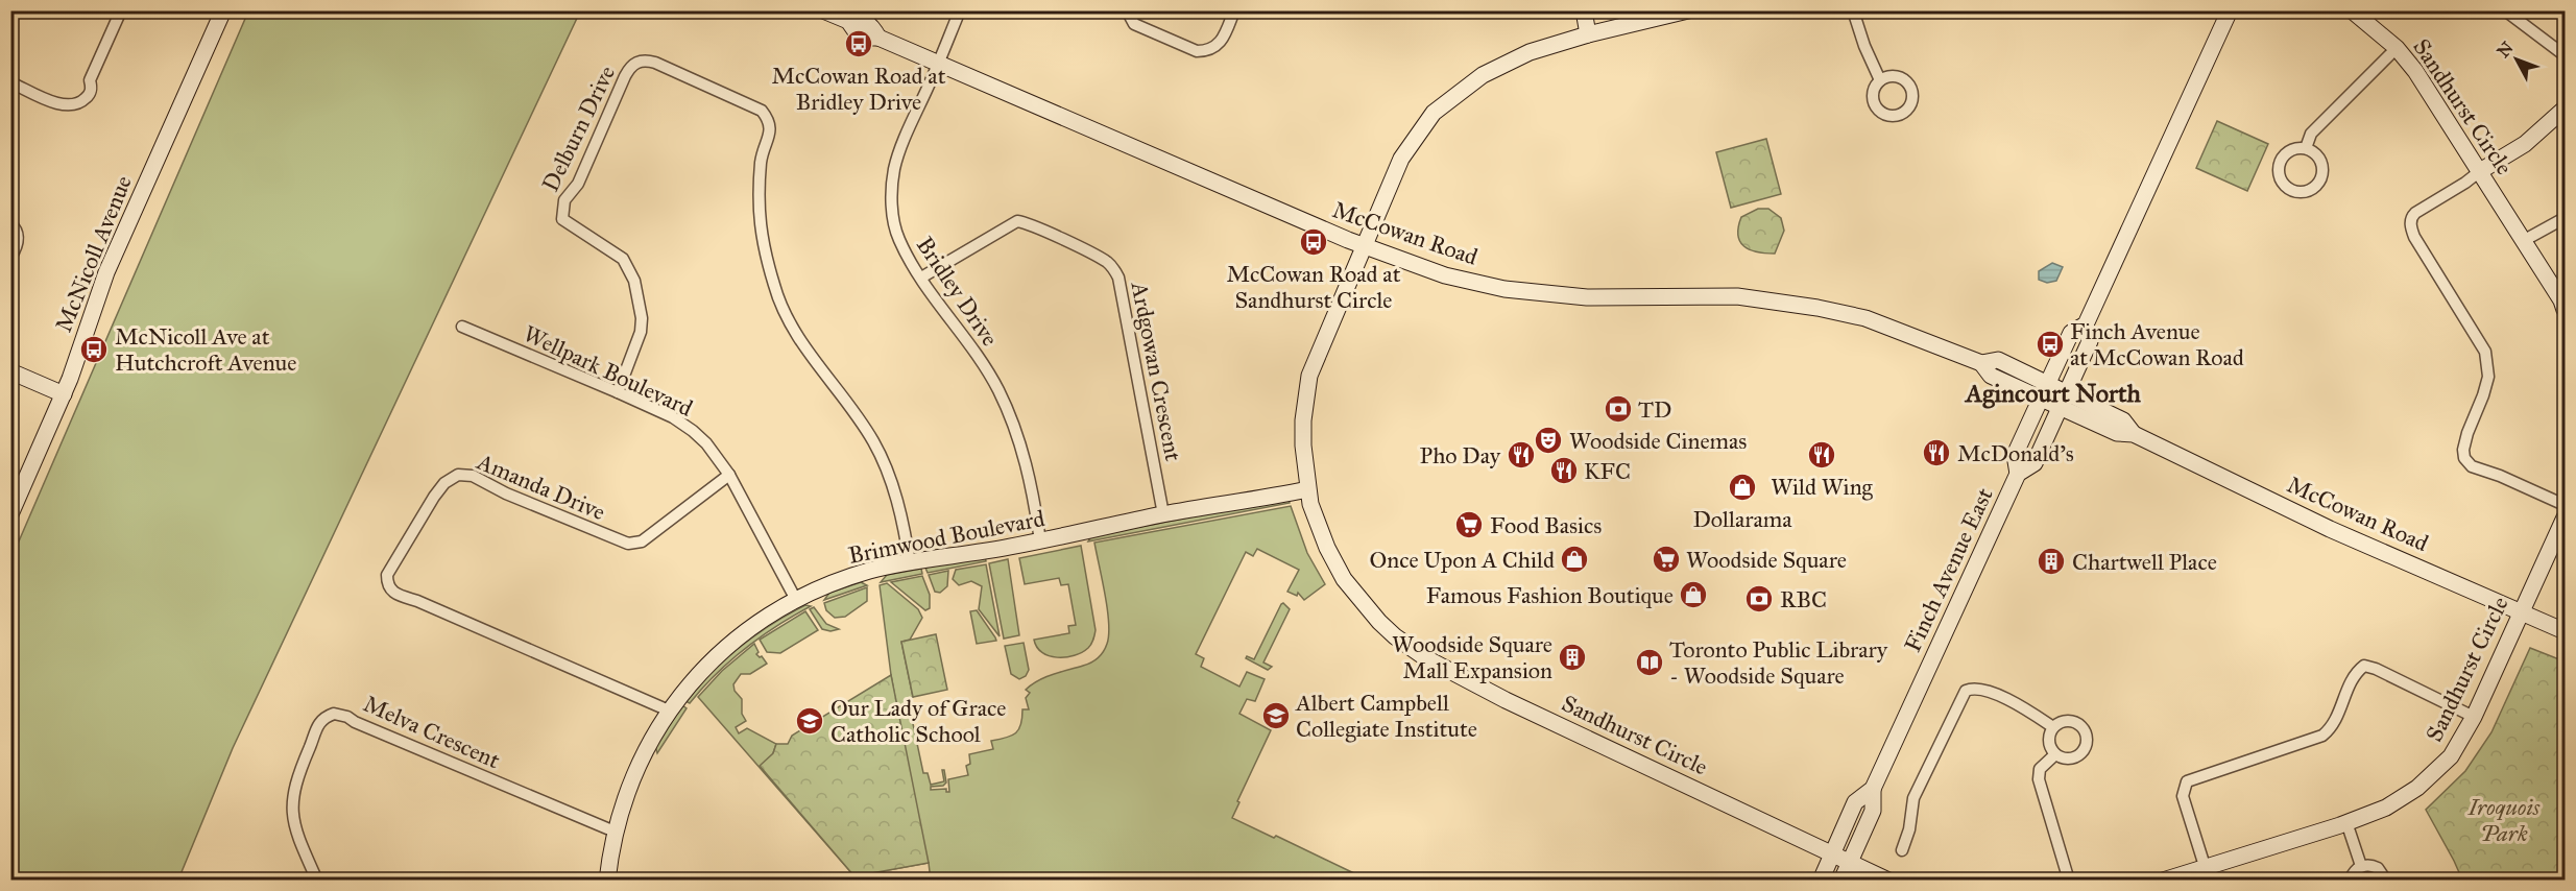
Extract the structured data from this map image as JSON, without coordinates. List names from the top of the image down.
{
  "streets": {
    "main road": [
      "Sandhurst Circle",
      "McCowan Road",
      "McNicoll Avenue",
      "Brimwood Boulevard",
      "Finch Avenue East"
    ],
    "street": [
      "Delburn Drive",
      "Bridley Drive",
      "Wellpark Boulevard",
      "Ardgowan Crescent",
      "Amanda Drive",
      "Melva Crescent"
    ]
  },
  "crossings": [
    ["Sandhurst Circle", "McCowan Road"],
    ["Sandhurst Circle", "Brimwood Boulevard"],
    ["Sandhurst Circle", "Finch Avenue East"],
    ["Delburn Drive", "Wellpark Boulevard"],
    ["Delburn Drive", "Brimwood Boulevard"],
    ["McCowan Road", "Bridley Drive"],
    ["McCowan Road", "Finch Avenue East"],
    ["Bridley Drive", "Ardgowan Crescent"],
    ["Bridley Drive", "Brimwood Boulevard"],
    ["Wellpark Boulevard", "Amanda Drive"],
    ["Wellpark Boulevard", "Brimwood Boulevard"],
    ["Ardgowan Crescent", "Brimwood Boulevard"],
    ["Amanda Drive", "Brimwood Boulevard"],
    ["Brimwood Boulevard", "Melva Crescent"]
  ],
  "districts": ["Agincourt North"],
  "parks": ["Iroquois Park"],
  "places": {
    "bus stop": [
      "McCowan Road at Bridley Drive",
      "McCowan Road at Sandhurst Circle",
      "Finch Avenue at McCowan Road",
      "McNicoll Ave at Hutchcroft Avenue"
    ],
    "bank": ["TD", "RBC"],
    "theatre": ["Woodside Cinemas"],
    "restaurant": [
      "McDonald's",
      "Pho Day",
      "Wild Wing",
      "KFC"
    ],
    "shop": ["Dollarama", "Once Upon A Child", "Famous Fashion Boutique"],
    "supermarket": ["Food Basics", "Woodside Square"],
    "building": ["Chartwell Place", "Woodside Square Mall Expansion"],
    "library": ["Toronto Public Library - Woodside Square"],
    "school or university": ["Albert Campbell Collegiate Institute", "Our Lady of Grace Catholic School"]
  },
  "north": "top left"
}
